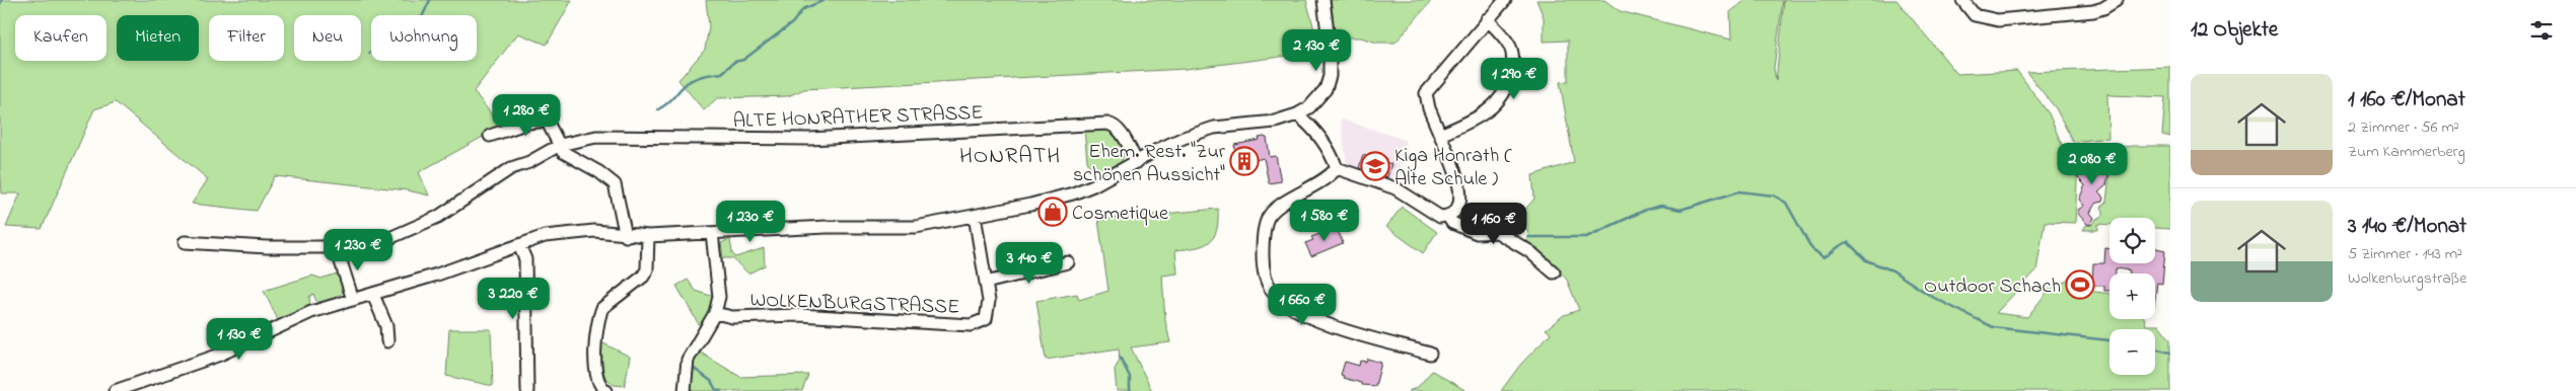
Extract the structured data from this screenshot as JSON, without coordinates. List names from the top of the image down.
{
  "streets": {
    "street": ["ALTE HONRATHER STRASSE", "WOLKENBURGSTRASSE"]
  },
  "districts": ["HONRATH"],
  "places": {
    "building": ["Ehem. Rest. \"Zur schönen Aussicht\""],
    "school or university": ["Kiga Honrath ( Alte Schule )"],
    "shop": ["Cosmetique"],
    "sports": ["Outdoor Schach"]
  },
  "page": {
    "heading": "12 Objekte",
    "chip": [
      "Kaufen",
      "Mieten",
      "Filter",
      "Neu",
      "Wohnung"
    ],
    "price": [
      "2 130 €",
      "1 290 €",
      "1 280 €",
      "2 080 €",
      "1 580 €",
      "1 230 €",
      "1 160 €",
      "1 230 €",
      "3 140 €",
      "3 220 €",
      "1 660 €",
      "1 130 €"
    ],
    "list": [
      {
        "name": "1 160 €/Monat",
        "note": "2 Zimmer · 56 m² · Zum Kammerberg"
      },
      {
        "name": "3 140 €/Monat",
        "note": "5 Zimmer · 143 m² · Wolkenburgstraße"
      }
    ],
    "map_buttons": ["+", "−"]
  }
}
